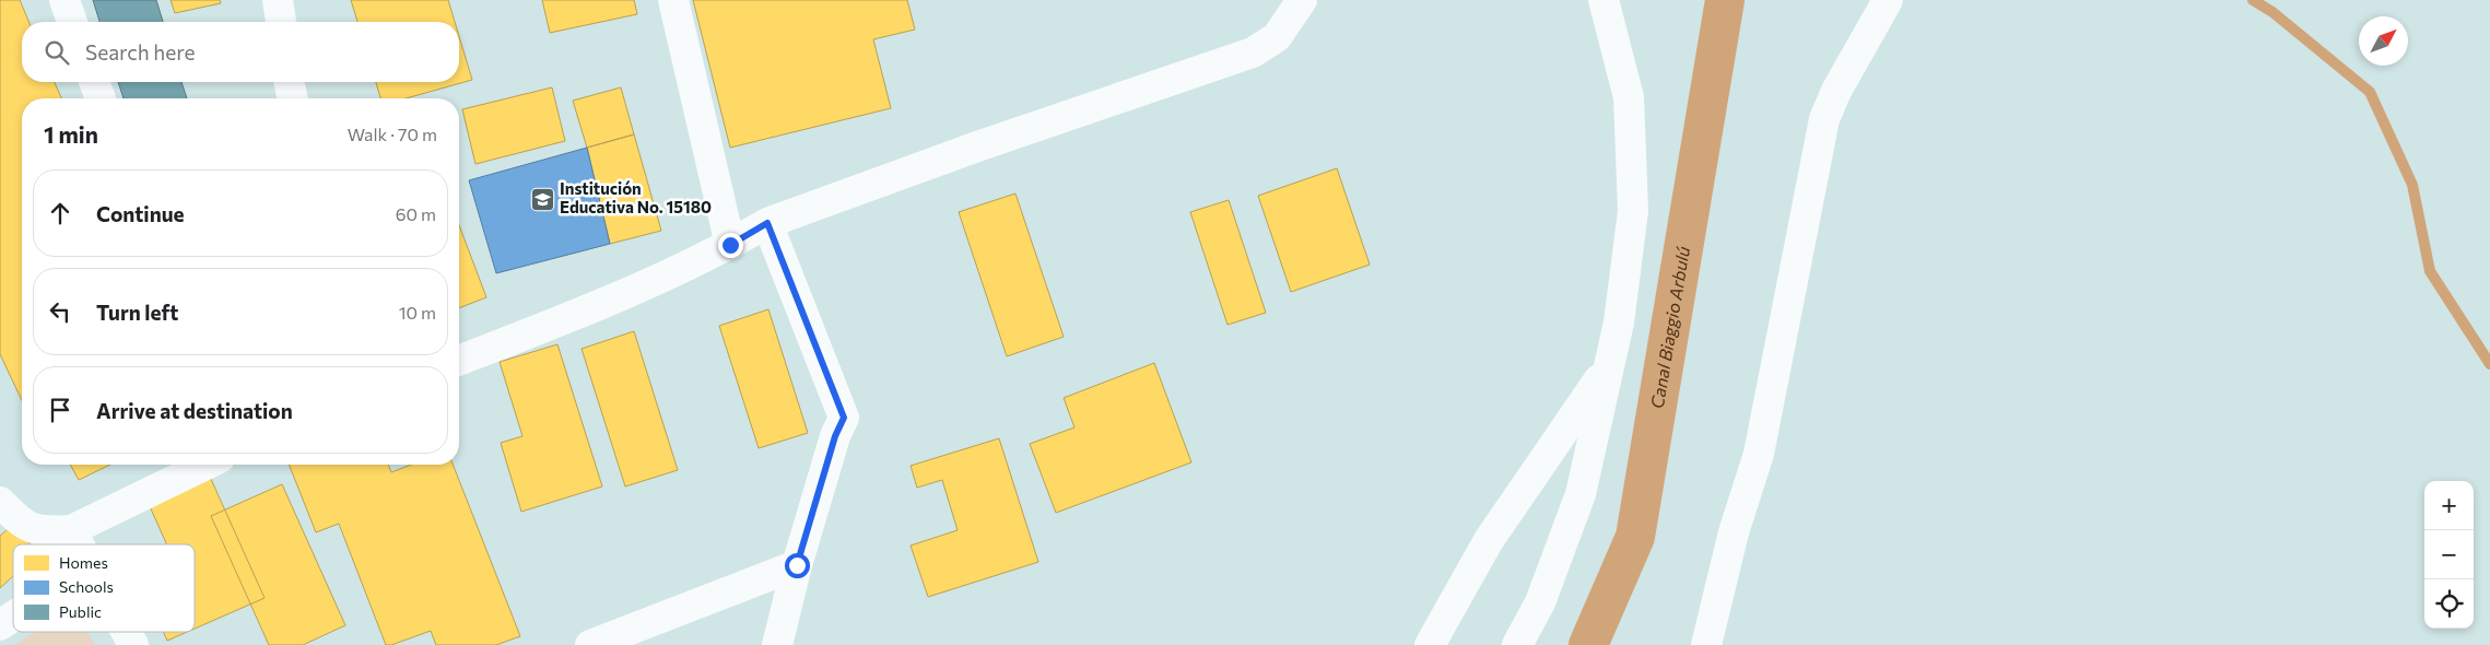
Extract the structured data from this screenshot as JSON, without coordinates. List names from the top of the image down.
{
  "water": ["Canal Biaggio Arbulú"],
  "places": {
    "school or university": ["Institución Educativa No. 15180"]
  },
  "legend": ["Homes", "Schools", "Public"],
  "north": "top right",
  "page": {
    "search": "Search here",
    "heading": ["1 min", "Walk · 70 m"],
    "list": [
      ["Continue", "60 m"],
      ["Turn left", "10 m"],
      "Arrive at destination"
    ],
    "map_buttons": ["+", "−"]
  }
}
